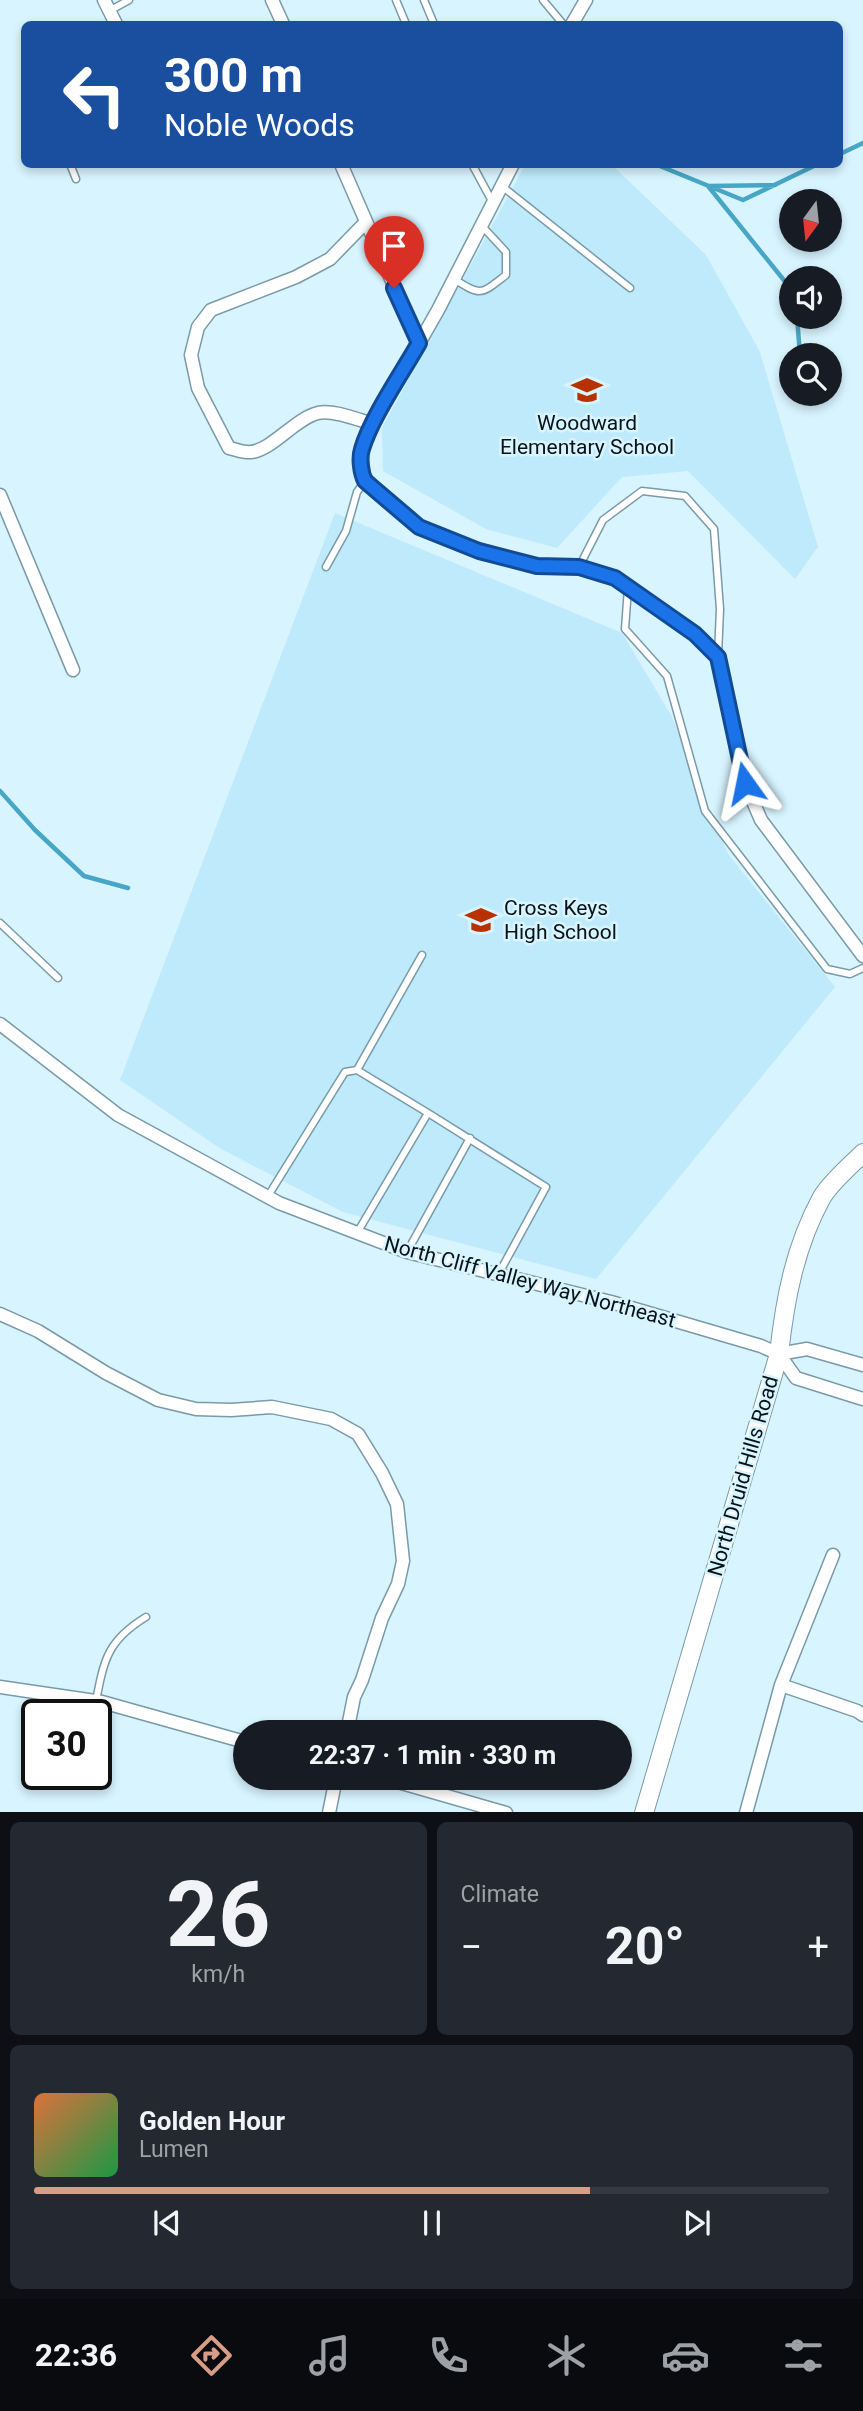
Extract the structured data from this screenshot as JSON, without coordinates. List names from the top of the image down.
{
  "streets": {
    "main road": ["North Druid Hills Road"],
    "street": ["North Cliff Valley Way Northeast"]
  },
  "crossings": [
    ["North Cliff Valley Way Northeast", "North Druid Hills Road"]
  ],
  "places": {
    "school or university": ["Woodward Elementary School", "Cross Keys High School"]
  },
  "north": "bottom",
  "page": {
    "turn": ["300 m", "Noble Woods"],
    "limit": "30",
    "trip": "22:37 · 1 min · 330 m",
    "tile": [
      ["26", "km/h"],
      "Climate"
    ],
    "heat": ["−", "20°", "+"],
    "song": ["Golden Hour", "Lumen"],
    "tabs": "22:36"
  }
}
